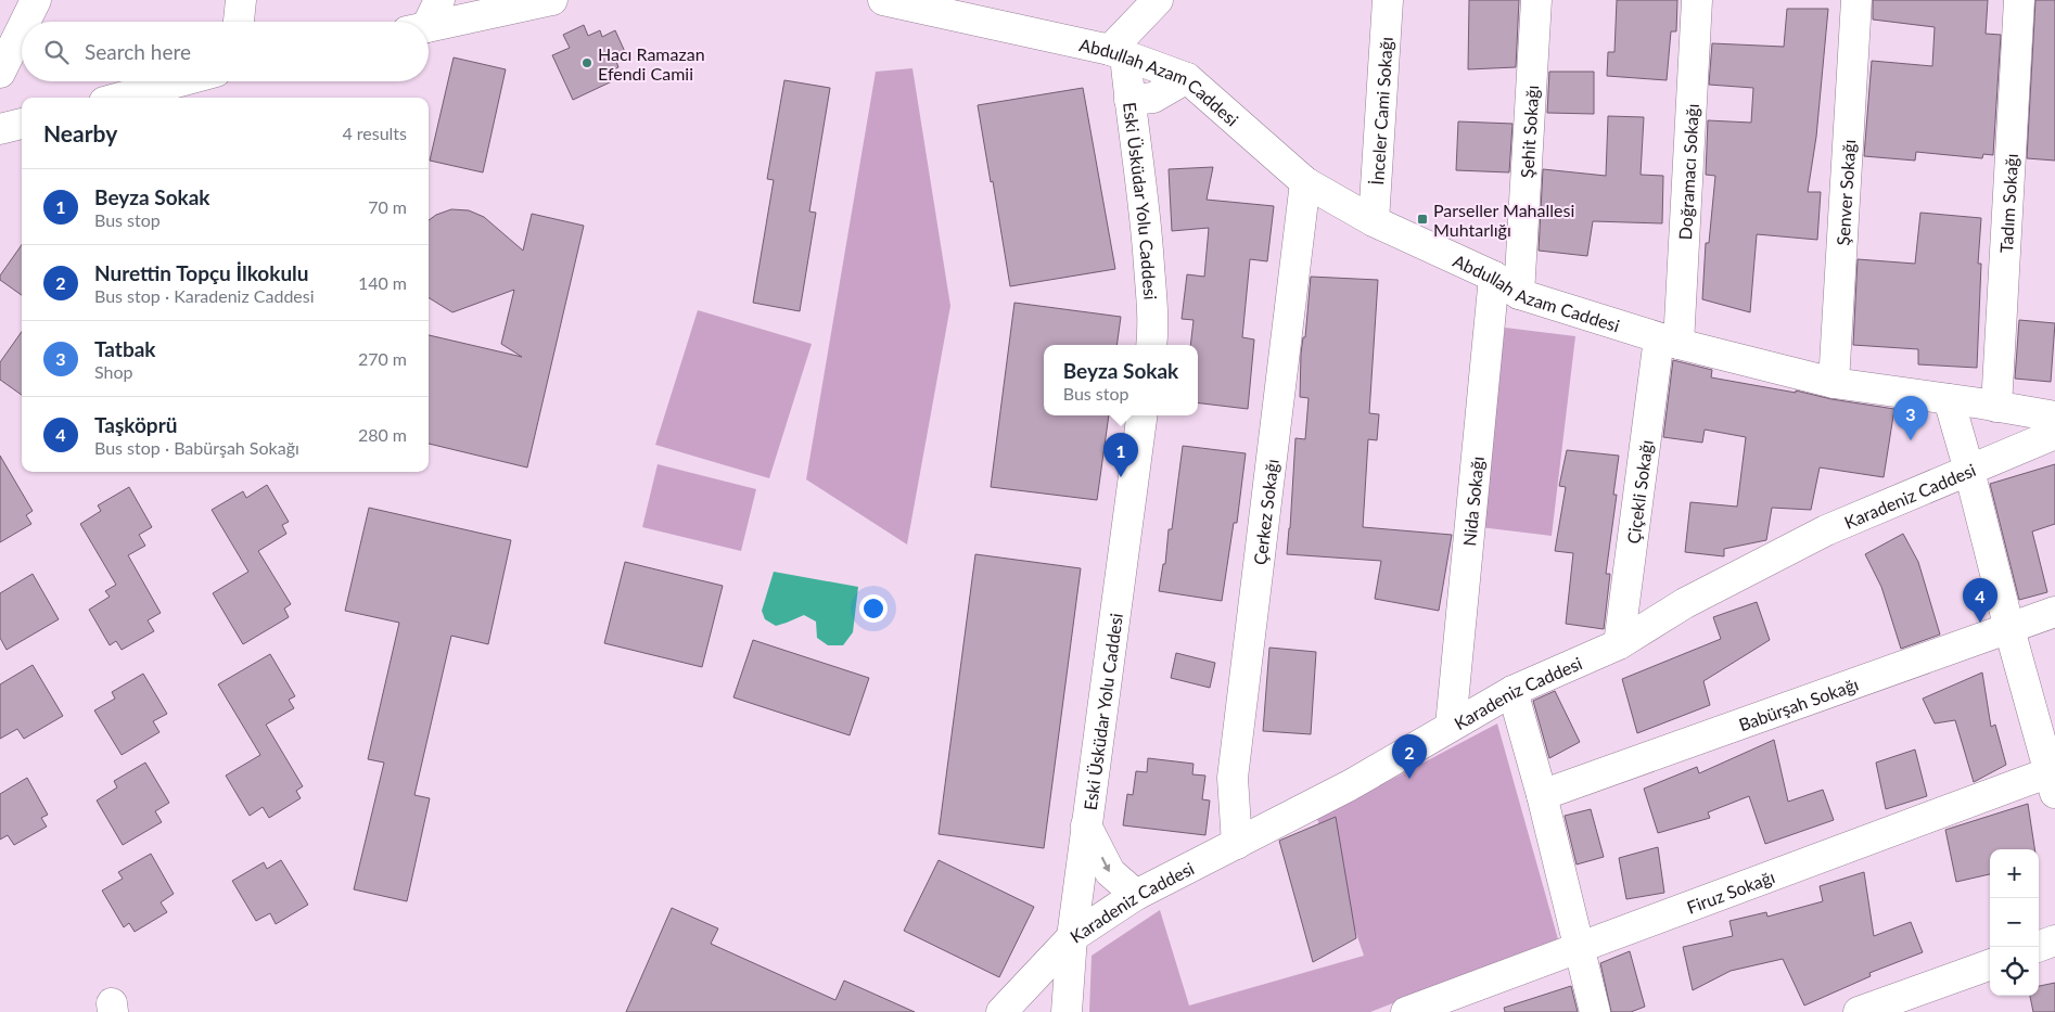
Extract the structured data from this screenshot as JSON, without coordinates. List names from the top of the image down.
{
  "streets": {
    "street": [
      "Abdullah Azam Caddesi",
      "İnceler Cami Sokağı",
      "Şehit Sokağı",
      "Doğramacı Sokağı",
      "Şenver Sokağı",
      "Eski Üsküdar Yolu Caddesi",
      "Tadım Sokağı",
      "Çiçekli Sokağı",
      "Karadeniz Caddesi",
      "Nida Sokağı",
      "Çerkez Sokağı",
      "Babürşah Sokağı",
      "Firuz Sokağı"
    ]
  },
  "crossings": [
    ["Abdullah Azam Caddesi", "İnceler Cami Sokağı"],
    ["Abdullah Azam Caddesi", "Şehit Sokağı"],
    ["Abdullah Azam Caddesi", "Doğramacı Sokağı"],
    ["Abdullah Azam Caddesi", "Şenver Sokağı"],
    ["Abdullah Azam Caddesi", "Eski Üsküdar Yolu Caddesi"],
    ["Abdullah Azam Caddesi", "Tadım Sokağı"],
    ["Abdullah Azam Caddesi", "Çiçekli Sokağı"],
    ["Abdullah Azam Caddesi", "Nida Sokağı"],
    ["Abdullah Azam Caddesi", "Çerkez Sokağı"],
    ["Doğramacı Sokağı", "Çiçekli Sokağı"],
    ["Eski Üsküdar Yolu Caddesi", "Karadeniz Caddesi"],
    ["Çiçekli Sokağı", "Karadeniz Caddesi"],
    ["Karadeniz Caddesi", "Nida Sokağı"],
    ["Karadeniz Caddesi", "Çerkez Sokağı"]
  ],
  "places": {
    "other": ["Hacı Ramazan Efendi Camii"],
    "transit": ["Parseller Mahallesi Muhtarlığı"]
  },
  "page": {
    "search": "Search here",
    "heading": ["Nearby", "4 results"],
    "list": [
      {
        "mark": "1",
        "name": "Beyza Sokak",
        "note": "Bus stop",
        "value": "70 m"
      },
      {
        "mark": "2",
        "name": "Nurettin Topçu İlkokulu",
        "note": "Bus stop · Karadeniz Caddesi",
        "value": "140 m"
      },
      {
        "mark": "3",
        "name": "Tatbak",
        "note": "Shop",
        "value": "270 m"
      },
      {
        "mark": "4",
        "name": "Taşköprü",
        "note": "Bus stop · Babürşah Sokağı",
        "value": "280 m"
      }
    ],
    "popup": ["Beyza Sokak", "Bus stop"],
    "pins": [
      "3",
      "1",
      "4",
      "2"
    ],
    "map_buttons": ["+", "−"]
  }
}
